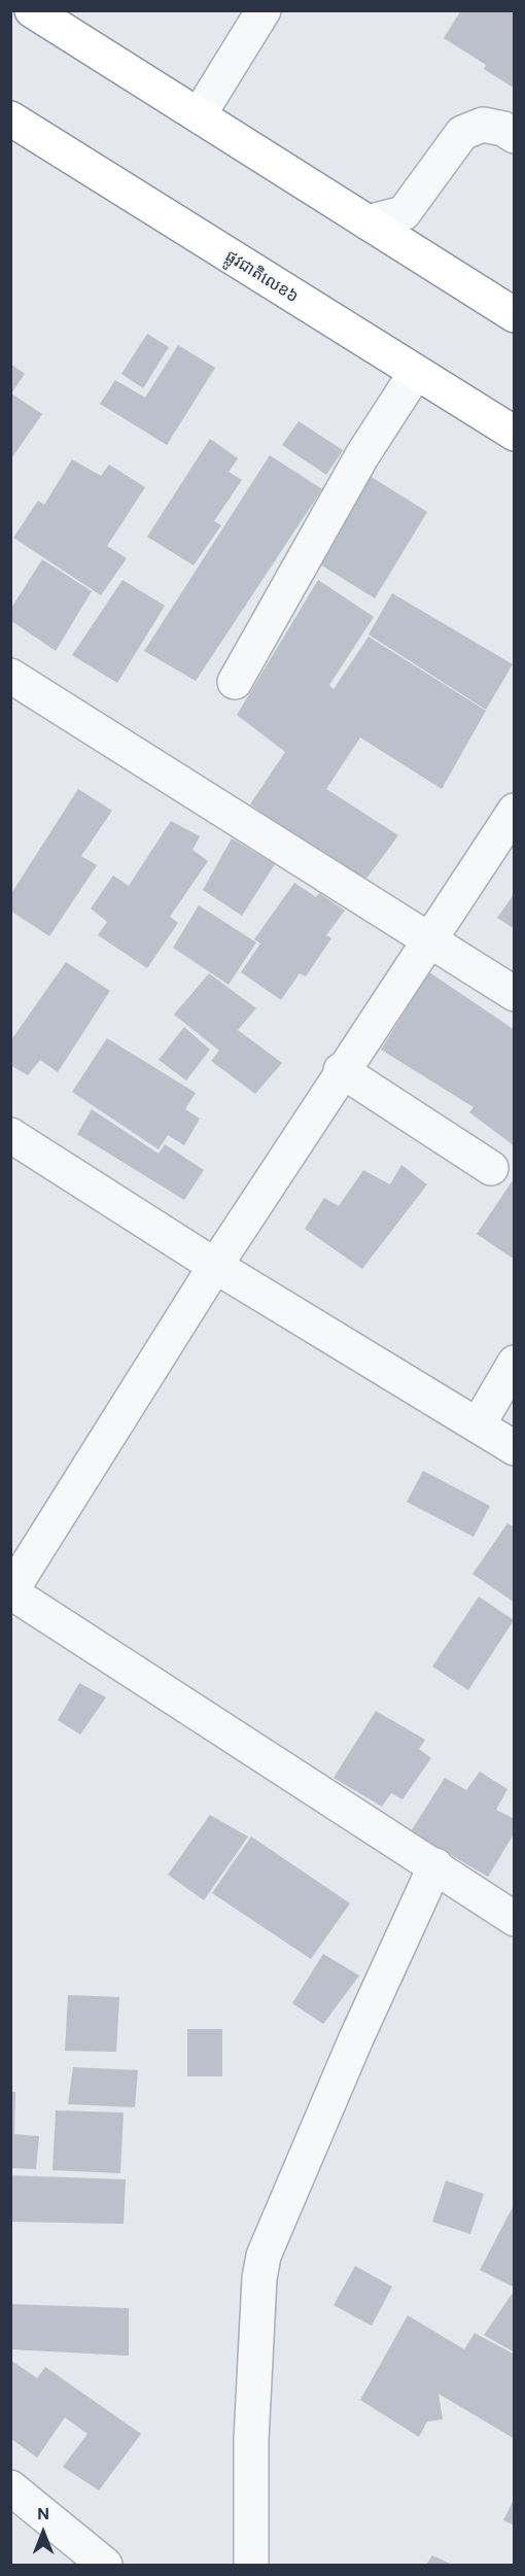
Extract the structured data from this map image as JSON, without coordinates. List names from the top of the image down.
{
  "streets": {
    "highway": ["ផ្លូវជាតិលេខ៦"]
  },
  "north": "top"
}
